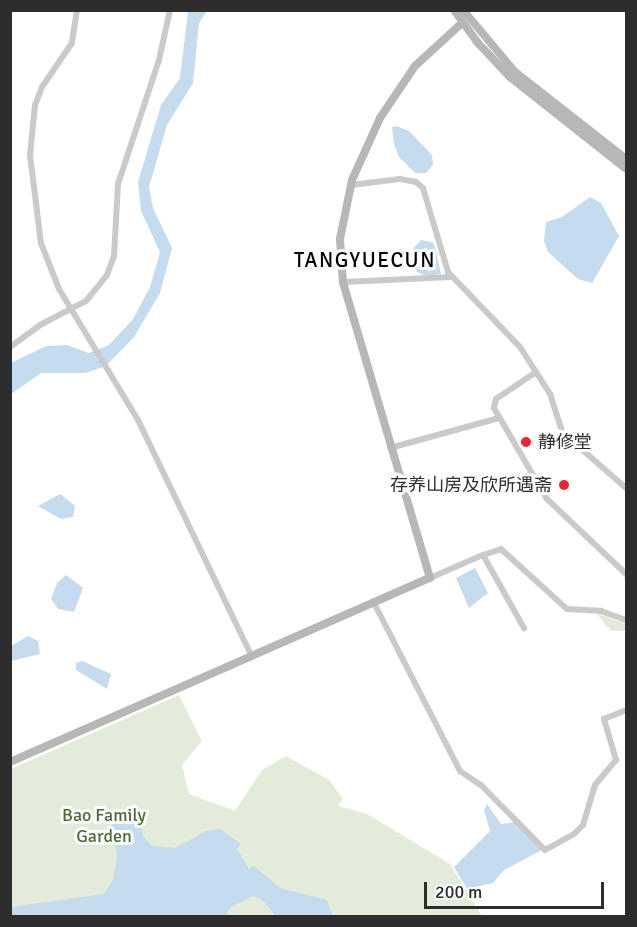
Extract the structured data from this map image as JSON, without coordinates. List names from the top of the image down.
{
  "districts": ["TANGYUECUN"],
  "parks": ["Bao Family Garden"],
  "places": ["静修堂", "存养山房及欣所遇斋"],
  "scale_bar": "200 m"
}
